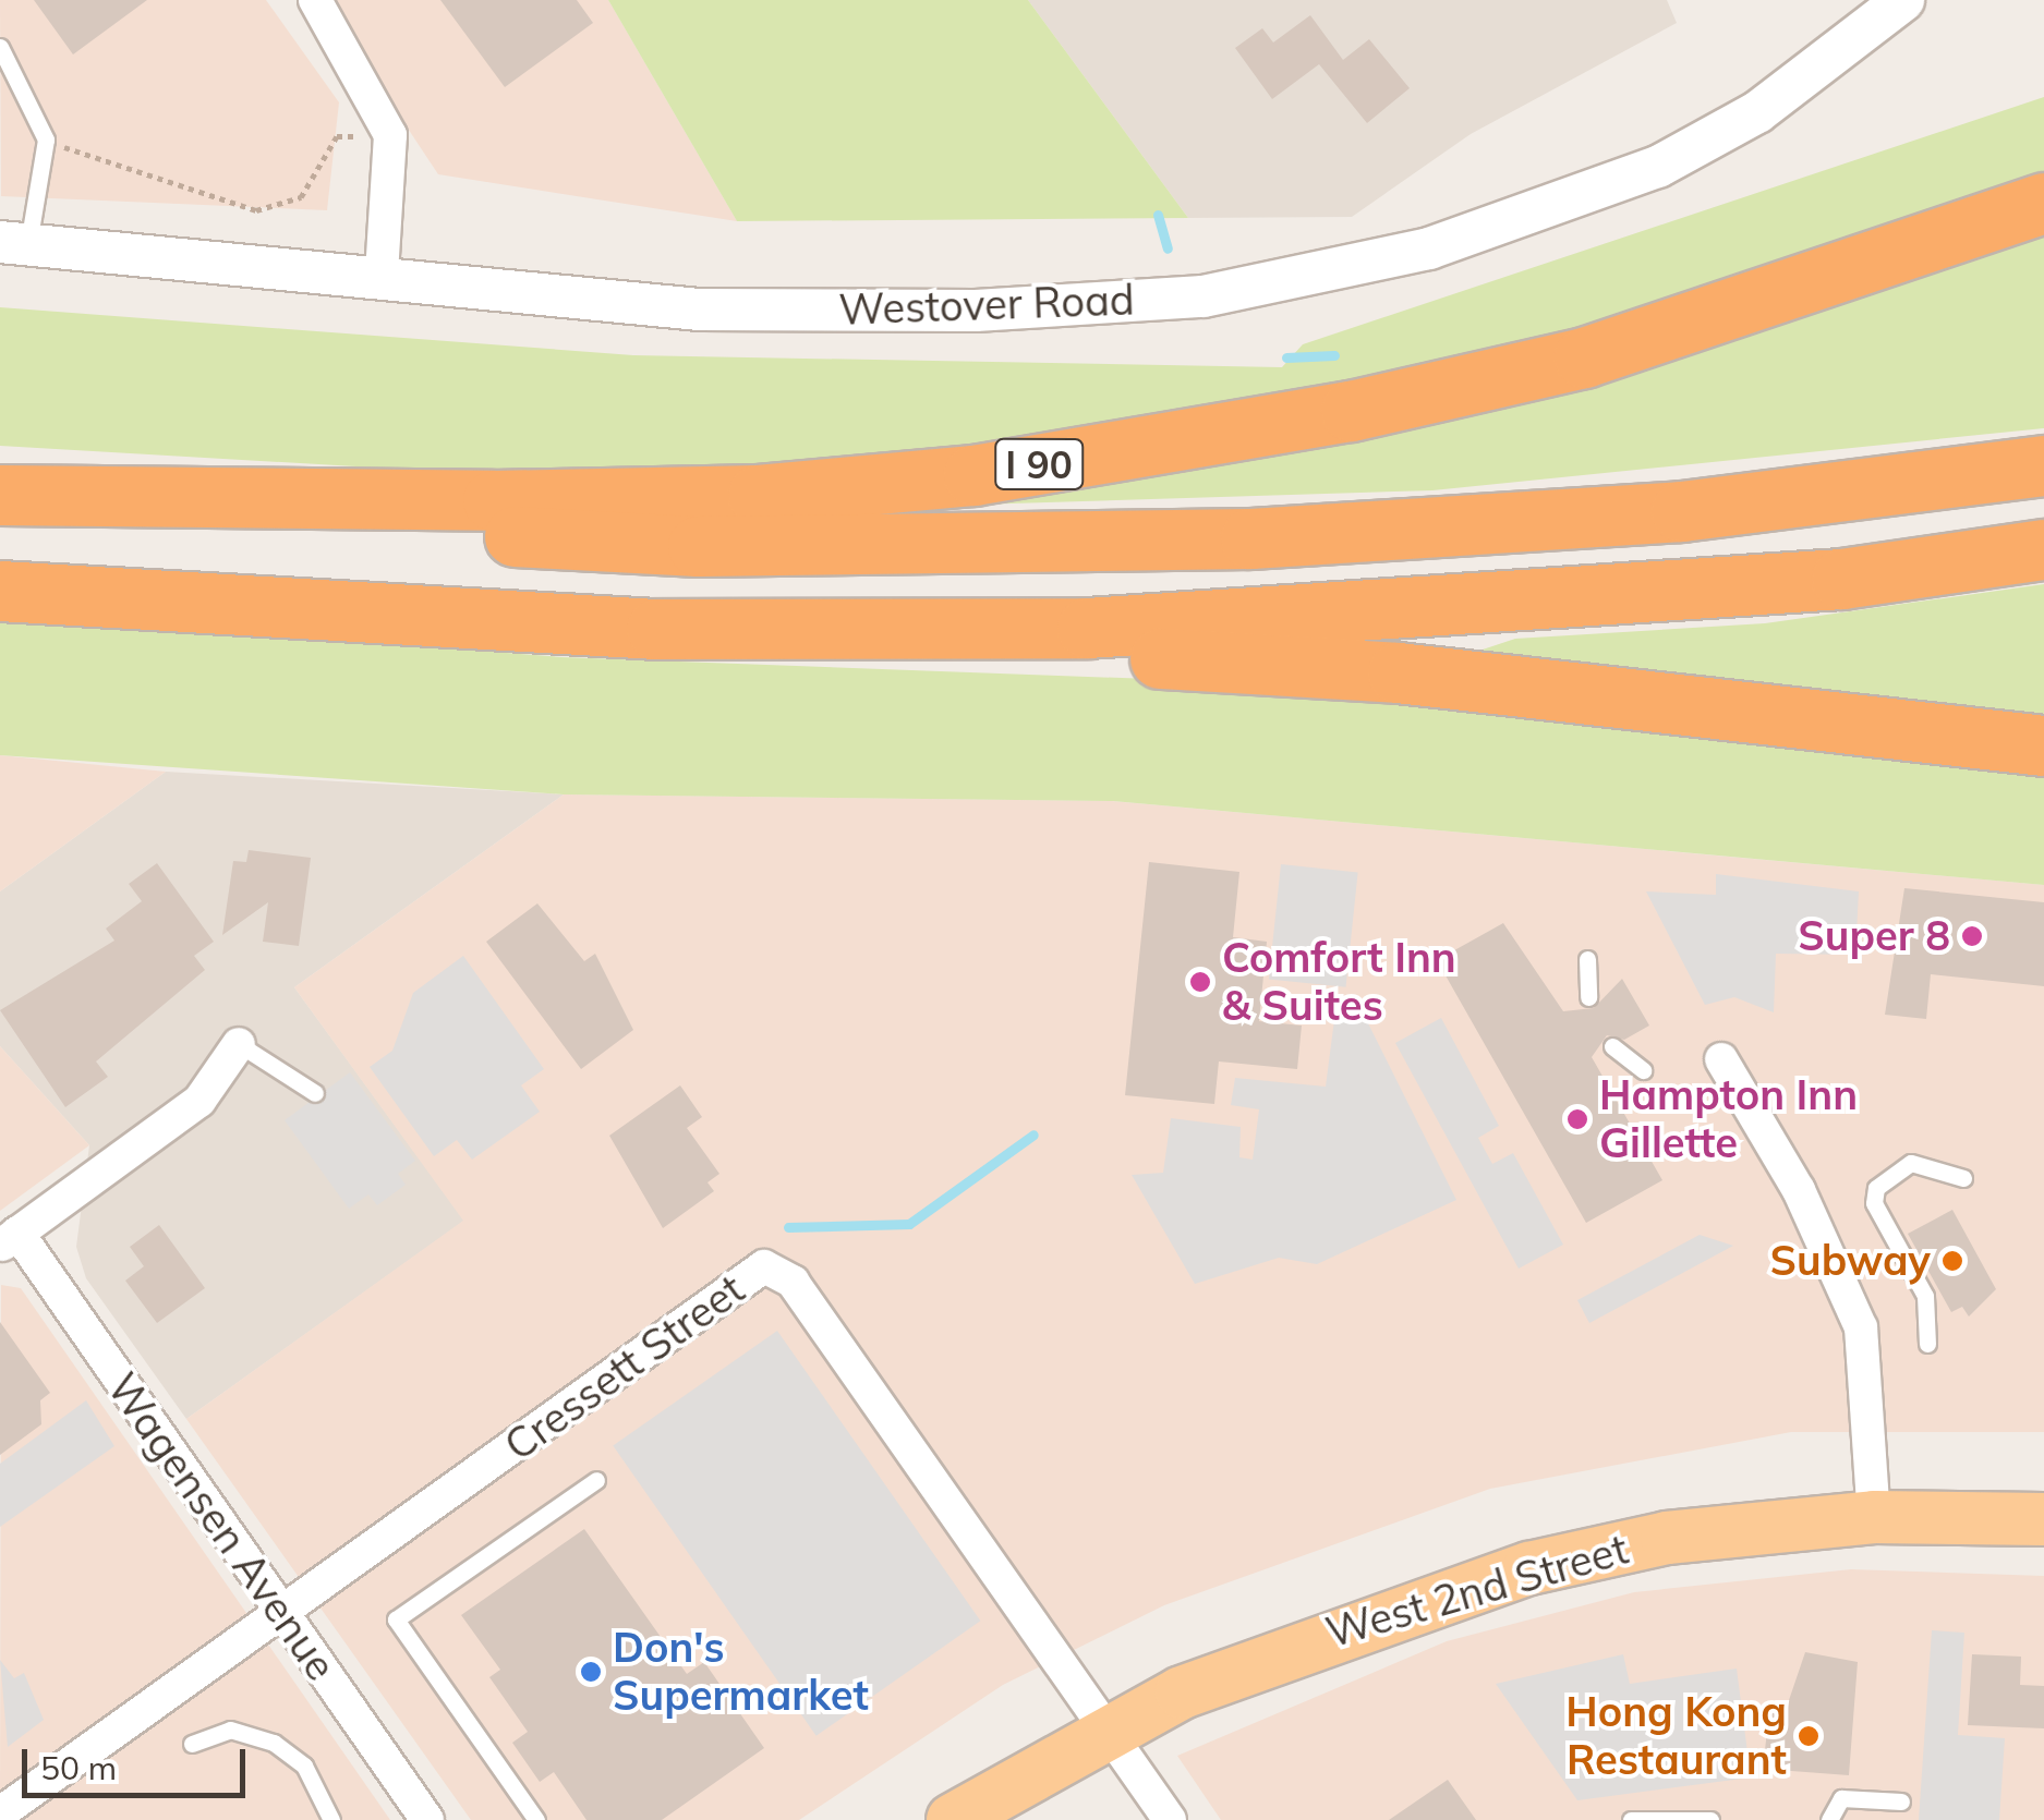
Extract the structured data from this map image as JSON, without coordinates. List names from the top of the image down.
{
  "streets": {
    "highway": ["I 90"],
    "main road": ["West 2nd Street"],
    "street": ["Westover Road", "Cressett Street", "Wagensen Avenue"]
  },
  "crossings": [
    ["Cressett Street", "Wagensen Avenue"],
    ["Cressett Street", "West 2nd Street"]
  ],
  "places": [
    "Super 8",
    "Comfort Inn & Suites",
    "Hampton Inn Gillette",
    "Subway",
    "Don's Supermarket",
    "Hong Kong Restaurant"
  ],
  "scale_bar": "50 m"
}
